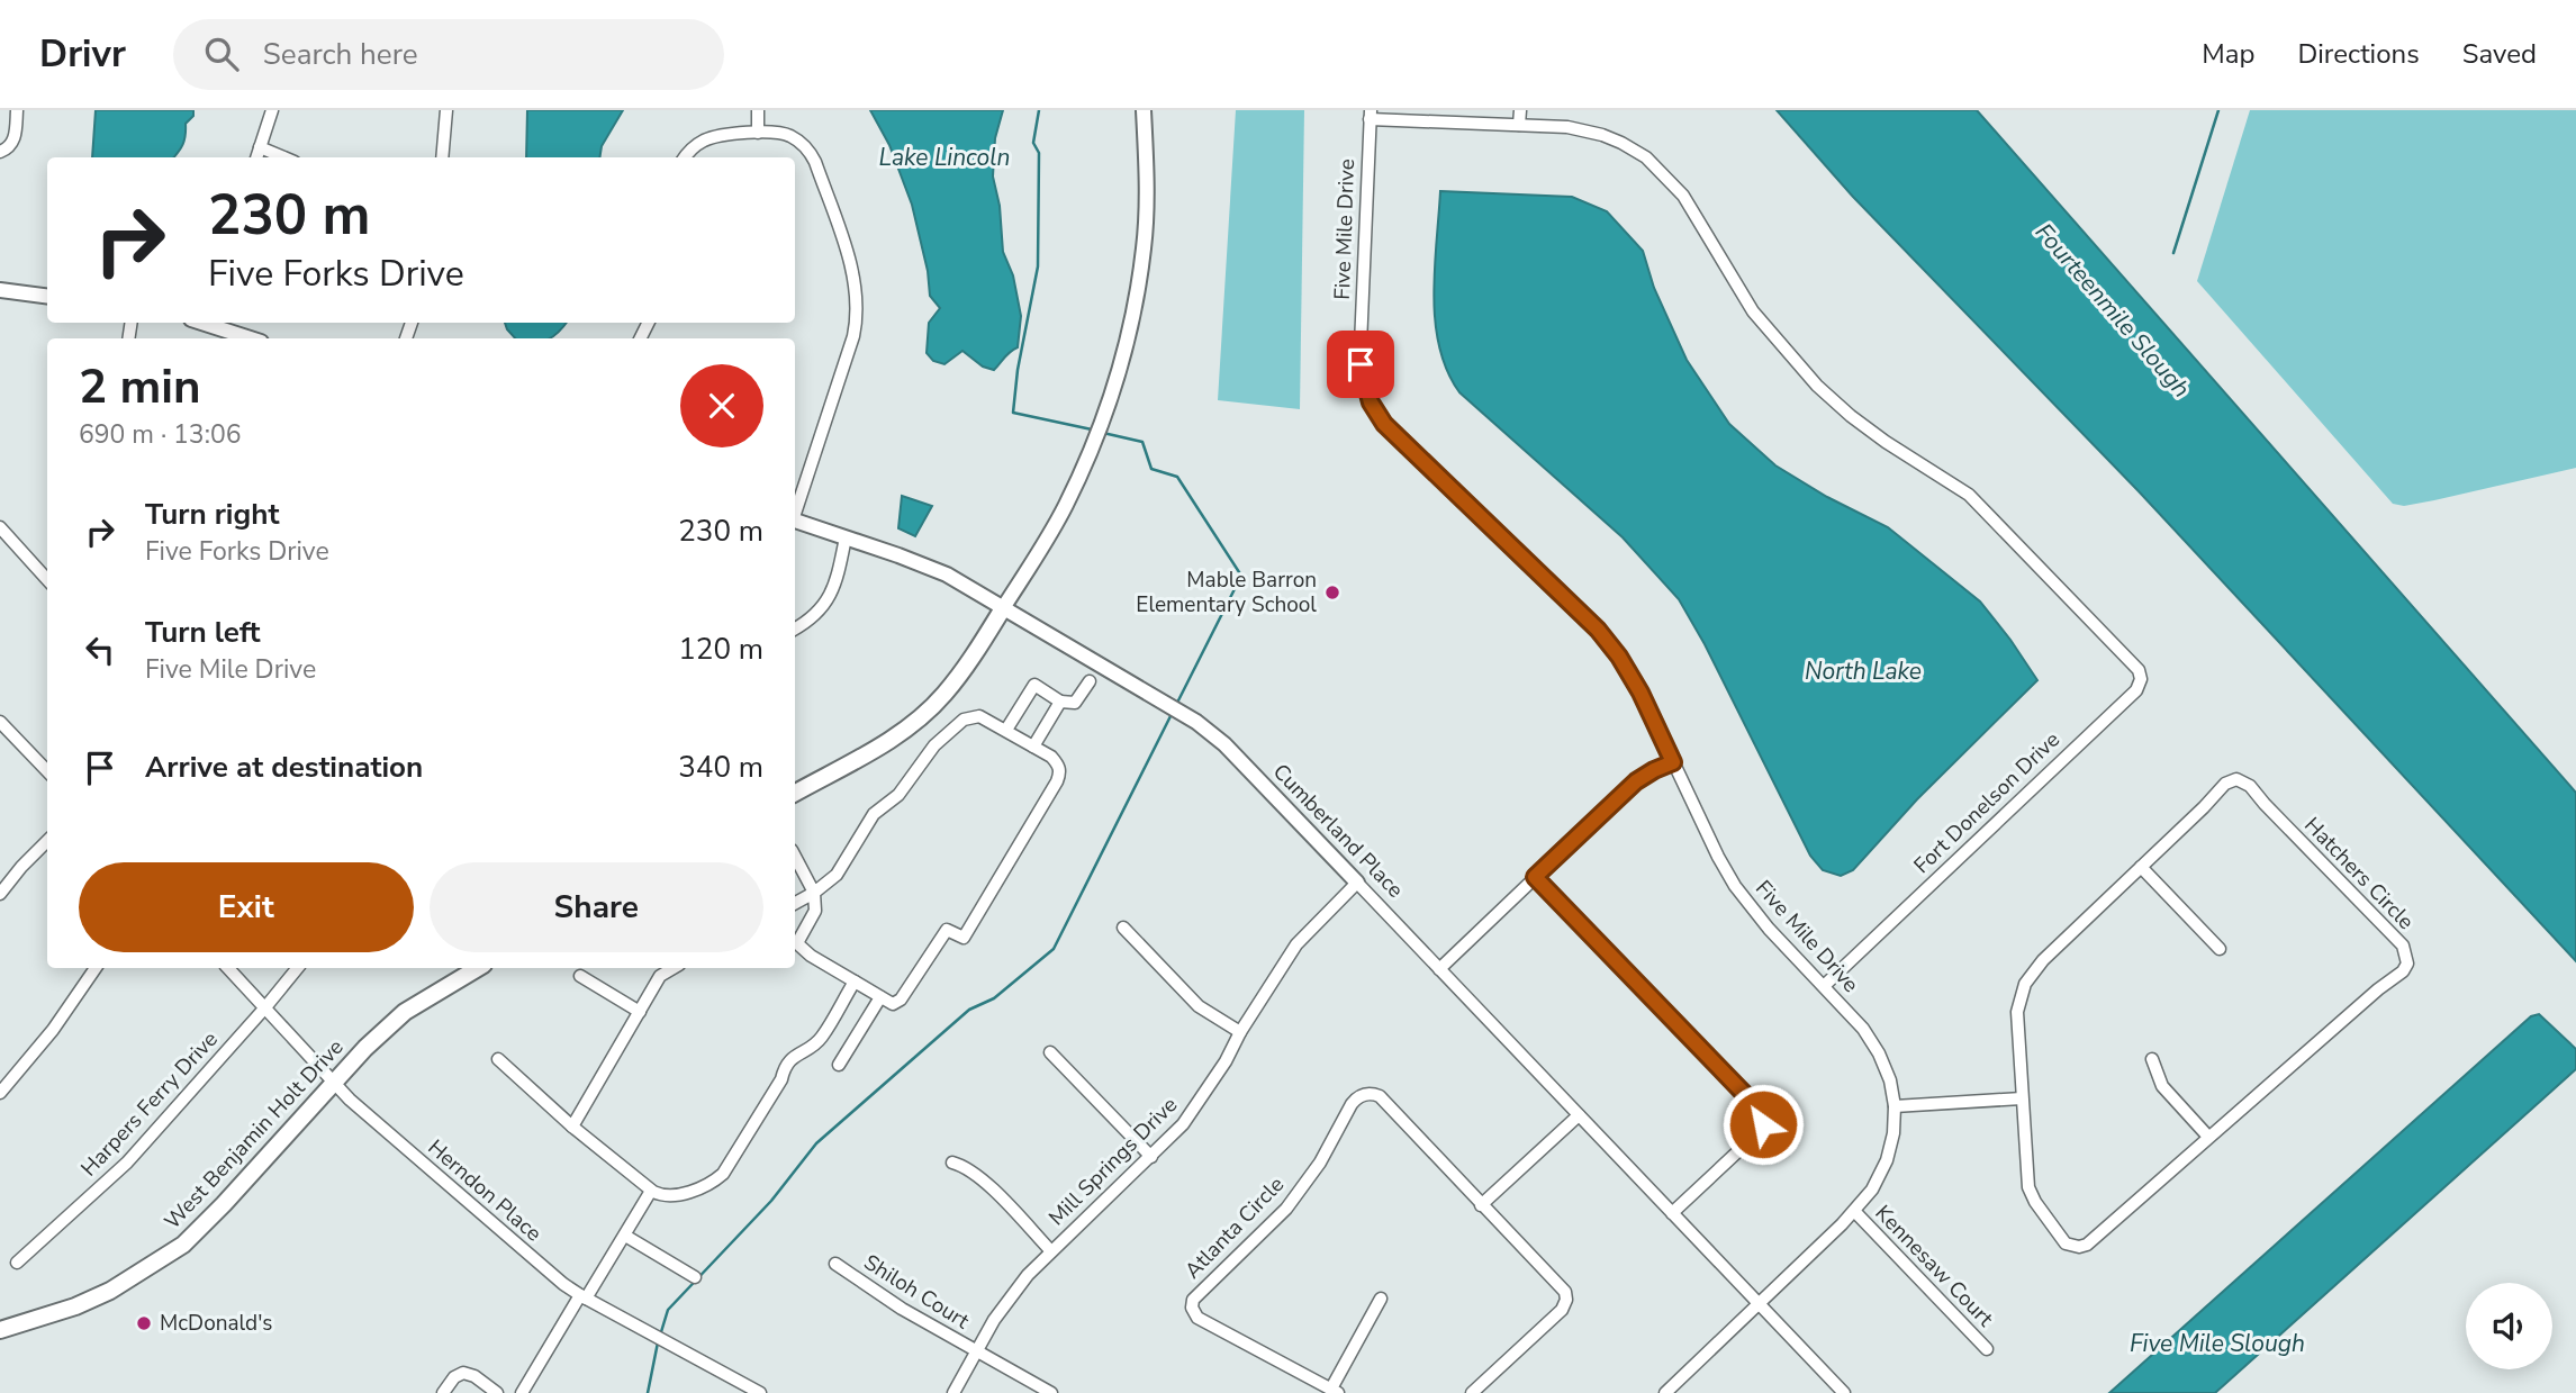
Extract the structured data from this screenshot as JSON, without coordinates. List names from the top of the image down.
{
  "streets": {
    "main road": ["West Benjamin Holt Drive"],
    "street": [
      "Five Mile Drive",
      "Fort Donelson Drive",
      "Cumberland Place",
      "Hatchers Circle",
      "Harpers Ferry Drive",
      "Mill Springs Drive",
      "Herndon Place",
      "Atlanta Circle",
      "Kennesaw Court",
      "Shiloh Court"
    ]
  },
  "crossings": [
    ["Five Mile Drive", "Fort Donelson Drive"],
    ["Five Mile Drive", "Cumberland Place"],
    ["Five Mile Drive", "Kennesaw Court"],
    ["Cumberland Place", "Mill Springs Drive"],
    ["Harpers Ferry Drive", "Herndon Place"],
    ["West Benjamin Holt Drive", "Herndon Place"],
    ["Mill Springs Drive", "Shiloh Court"]
  ],
  "water": [
    "Lake Lincoln",
    "Fourteenmile Slough",
    "North Lake",
    "Five Mile Slough"
  ],
  "places": ["Mable Barron Elementary School", "McDonald's"],
  "page": {
    "header": "Drivr",
    "search": "Search here",
    "nav": ["Map", "Directions", "Saved"],
    "turn": ["230 m", "Five Forks Drive"],
    "heading": ["2 min", "690 m · 13:06"],
    "list": [
      {
        "name": "Turn right",
        "note": "Five Forks Drive",
        "value": "230 m"
      },
      {
        "name": "Turn left",
        "note": "Five Mile Drive",
        "value": "120 m"
      },
      {
        "name": "Arrive at destination",
        "value": "340 m"
      }
    ],
    "buttons": ["Exit", "Share"]
  }
}
